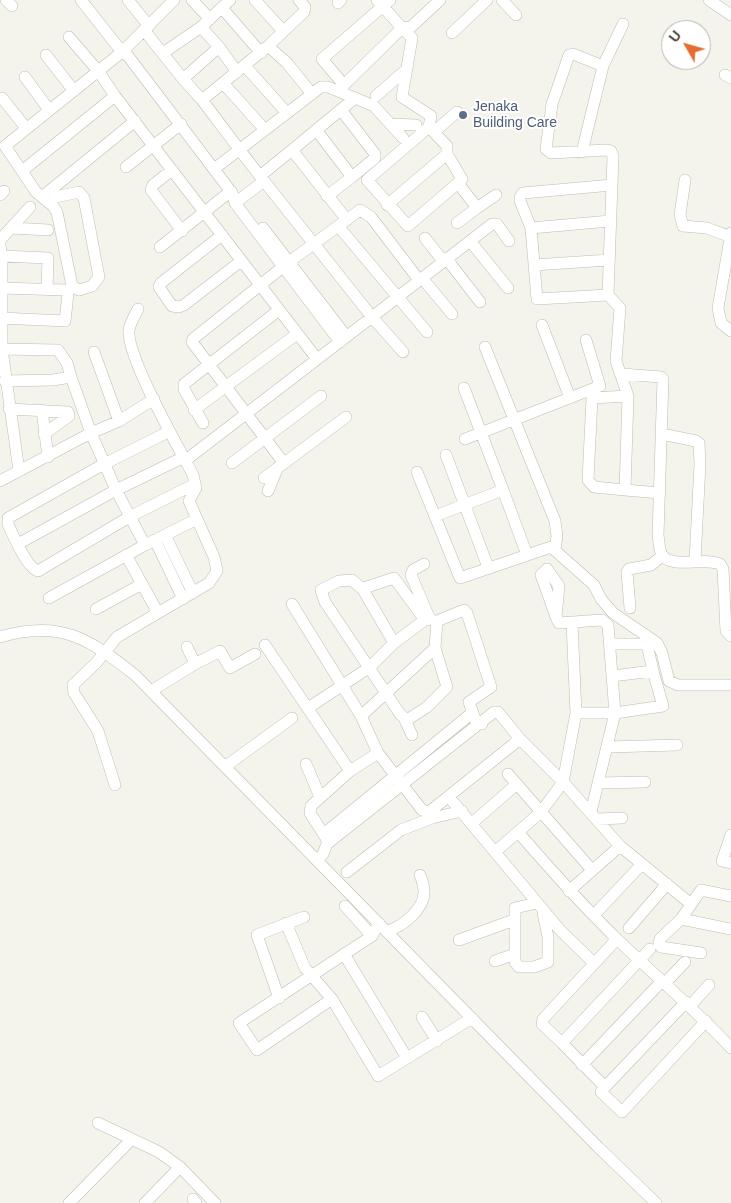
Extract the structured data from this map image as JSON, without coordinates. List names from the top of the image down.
{
  "places": ["Jenaka Building Care"],
  "north": "top left"
}
